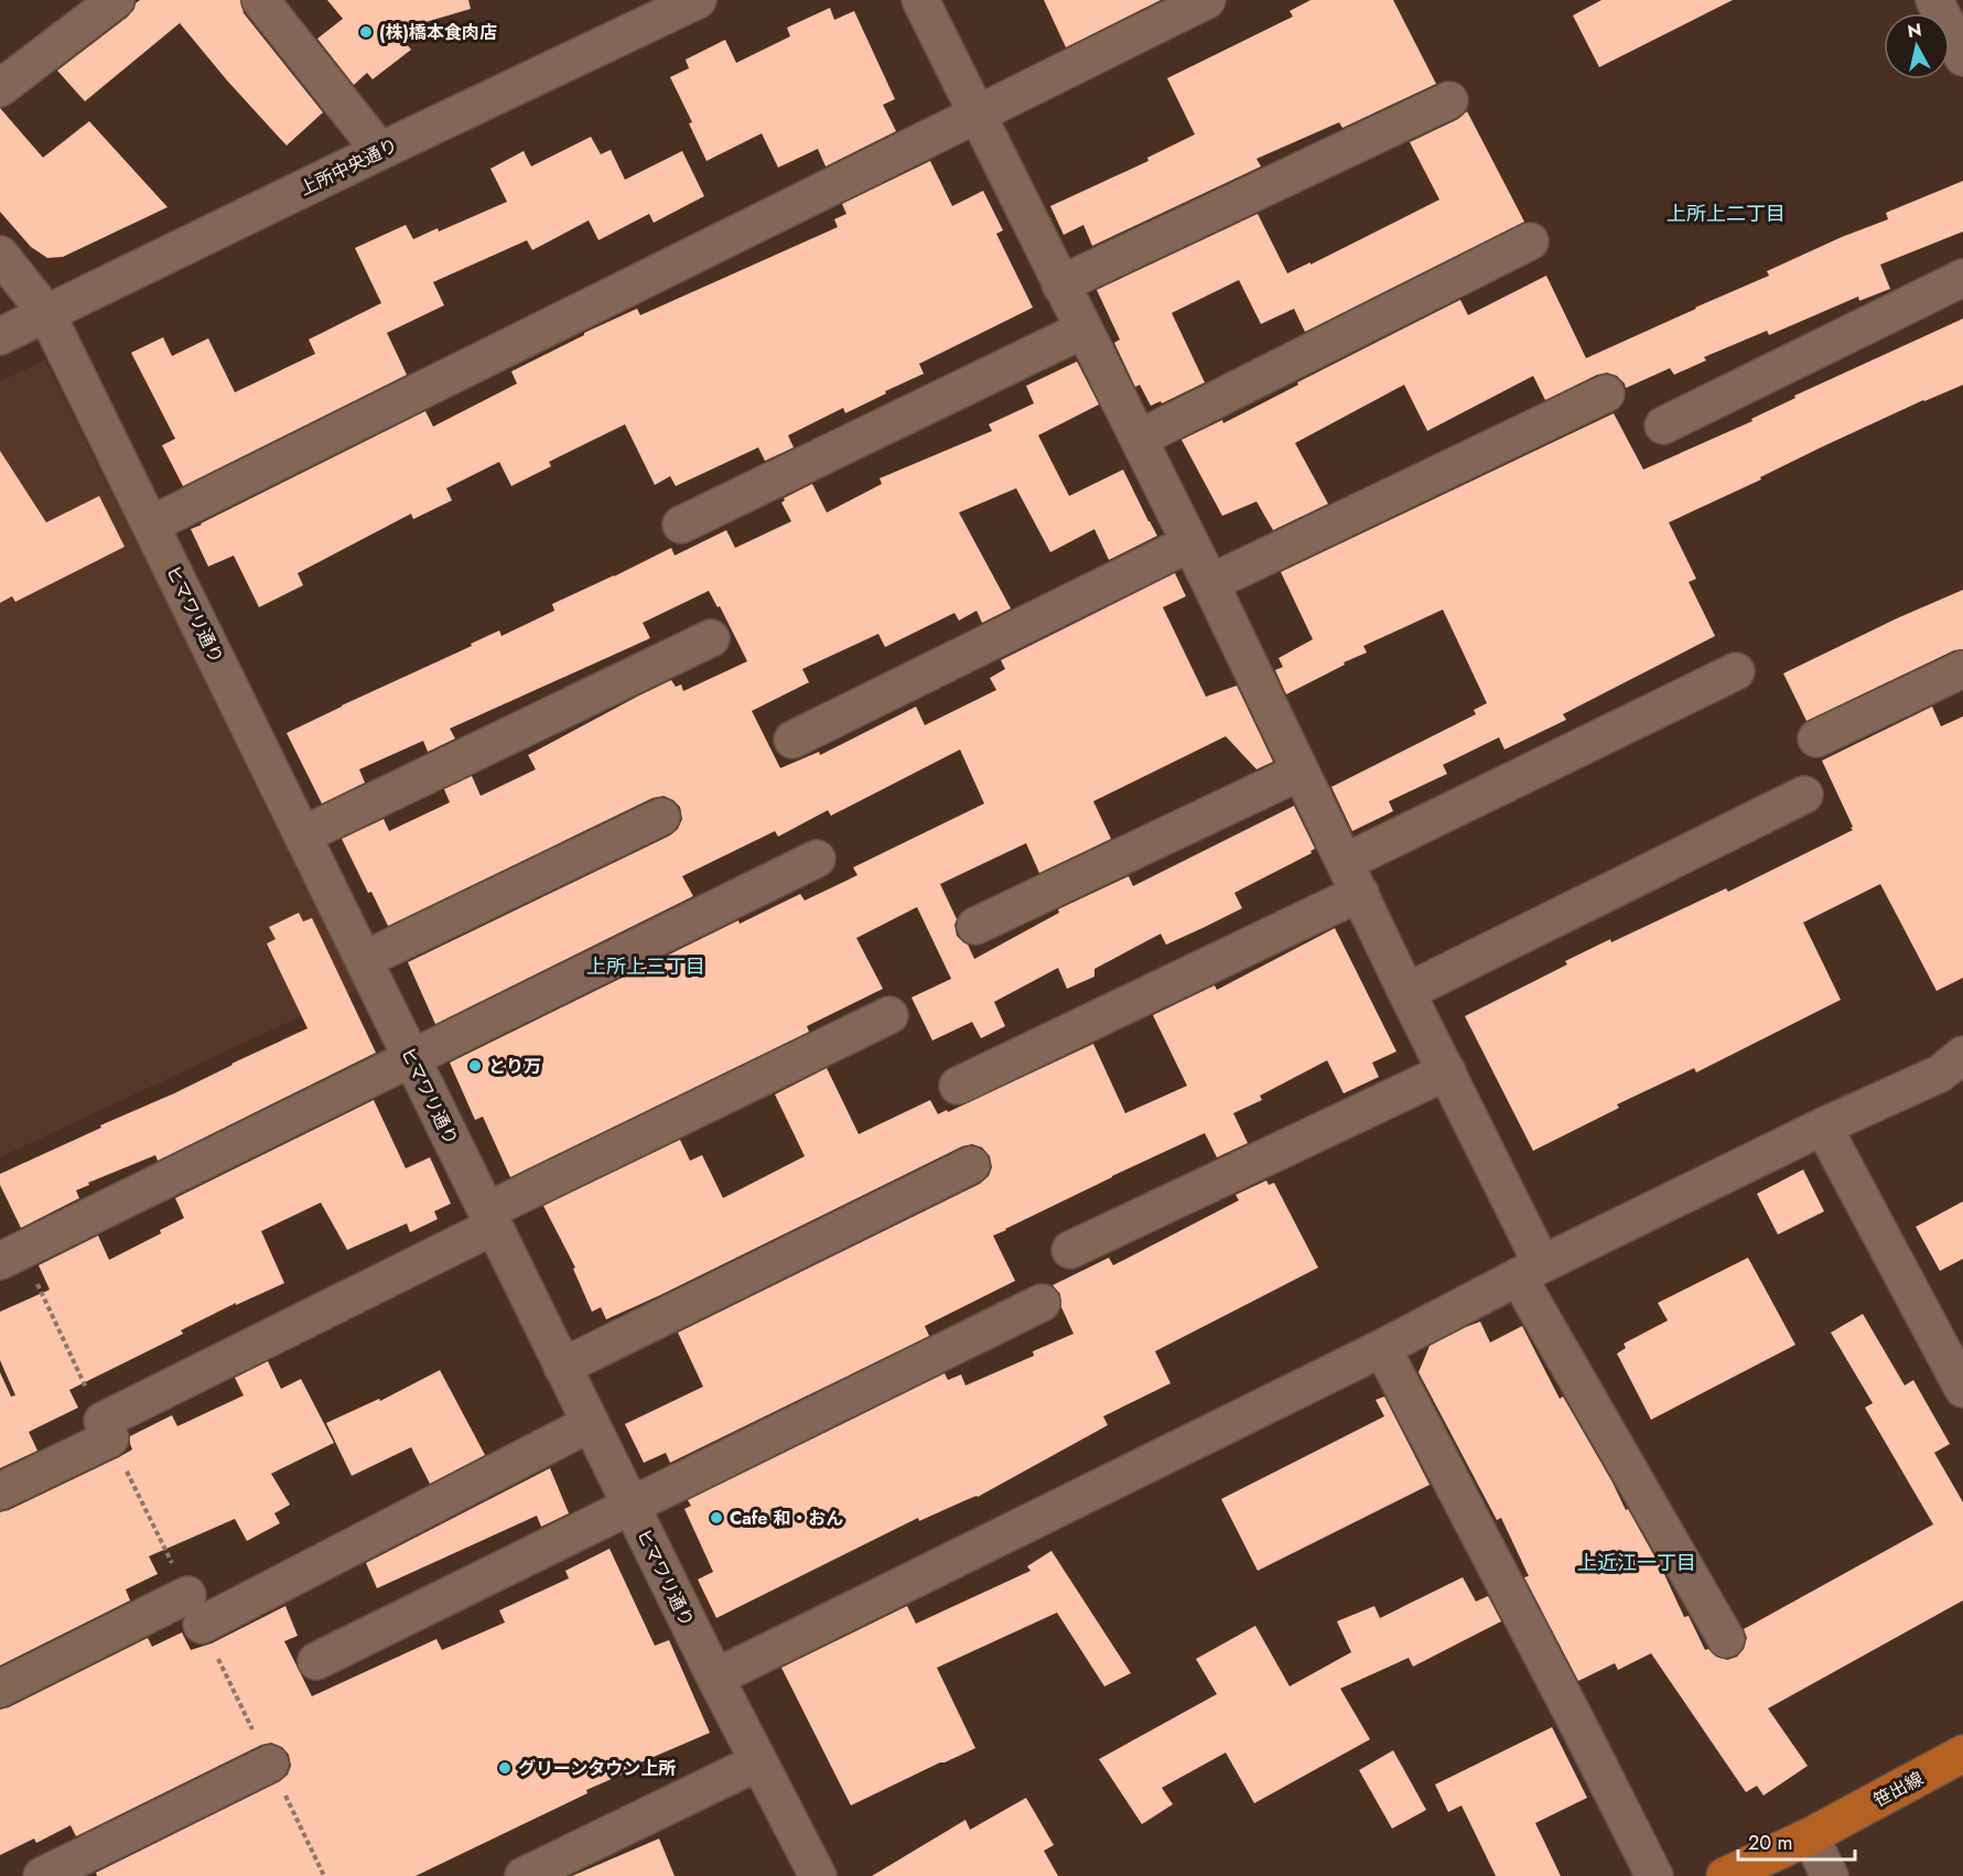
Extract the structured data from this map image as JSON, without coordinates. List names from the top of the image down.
{
  "streets": {
    "main road": ["笹出線"],
    "street": ["上所中央通り", "ヒマワリ通り"]
  },
  "crossings": [
    ["上所中央通り", "ヒマワリ通り"]
  ],
  "districts": ["上所上二丁目", "上所上三丁目", "上近江一丁目"],
  "places": [
    "(株)橋本食肉店",
    "とり万",
    "Cafe 和・おん",
    "グリーンタウン上所"
  ],
  "scale_bar": "20 m",
  "north": "top"
}
